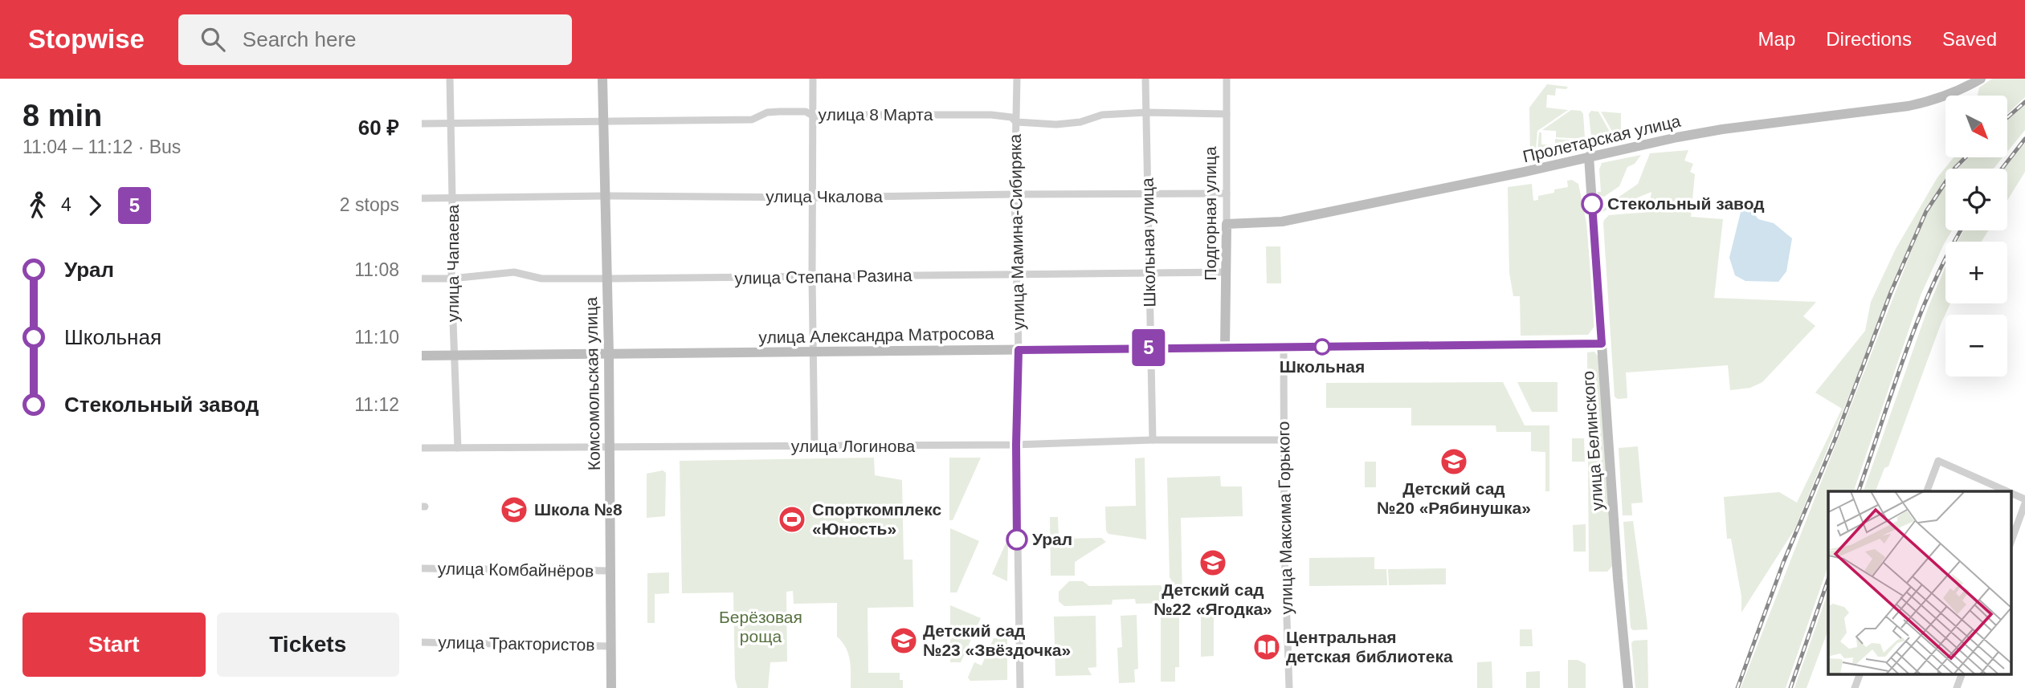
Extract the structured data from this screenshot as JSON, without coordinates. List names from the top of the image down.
{
  "streets": {
    "street": [
      "улица 8 Марта",
      "Пролетарская улица",
      "улица Чкалова",
      "Подгорная улица",
      "улица Мамина-Сибиряка",
      "Школьная улица",
      "улица Чапаева",
      "улица Степана Разина",
      "улица Александра Матросова",
      "Комсомольская улица",
      "улица Белинского",
      "улица Логинова",
      "улица Максима Горького",
      "улица Комбайнёров",
      "улица Трактористов"
    ]
  },
  "crossings": [
    ["улица 8 Марта", "Подгорная улица"],
    ["улица 8 Марта", "улица Мамина-Сибиряка"],
    ["улица 8 Марта", "Школьная улица"],
    ["улица 8 Марта", "улица Чапаева"],
    ["улица 8 Марта", "Комсомольская улица"],
    ["Пролетарская улица", "Подгорная улица"],
    ["Пролетарская улица", "улица Белинского"],
    ["улица Чкалова", "Подгорная улица"],
    ["улица Чкалова", "улица Мамина-Сибиряка"],
    ["улица Чкалова", "Школьная улица"],
    ["улица Чкалова", "улица Чапаева"],
    ["улица Чкалова", "Комсомольская улица"],
    ["Подгорная улица", "улица Степана Разина"],
    ["Подгорная улица", "улица Александра Матросова"],
    ["улица Мамина-Сибиряка", "улица Степана Разина"],
    ["улица Мамина-Сибиряка", "улица Александра Матросова"],
    ["улица Мамина-Сибиряка", "улица Логинова"],
    ["Школьная улица", "улица Степана Разина"],
    ["Школьная улица", "улица Александра Матросова"],
    ["Школьная улица", "улица Логинова"],
    ["улица Чапаева", "улица Степана Разина"],
    ["улица Чапаева", "улица Александра Матросова"],
    ["улица Чапаева", "улица Логинова"],
    ["улица Степана Разина", "Комсомольская улица"],
    ["улица Александра Матросова", "Комсомольская улица"],
    ["улица Александра Матросова", "улица Белинского"],
    ["улица Александра Матросова", "улица Максима Горького"],
    ["Комсомольская улица", "улица Логинова"],
    ["Комсомольская улица", "улица Комбайнёров"],
    ["Комсомольская улица", "улица Трактористов"],
    ["улица Логинова", "улица Максима Горького"]
  ],
  "parks": ["Берёзовая роща"],
  "places": {
    "other": ["Стекольный завод", "Школьная", "Урал"],
    "school or university": [
      "Детский сад №20 «Рябинушка»",
      "Школа №8",
      "Детский сад №22 «Ягодка»",
      "Детский сад №23 «Звёздочка»"
    ],
    "sports": ["Спорткомплекс «Юность»"],
    "library": ["Центральная детская библиотека"]
  },
  "lines": ["bus line 5"],
  "north": "bottom right",
  "page": {
    "header": "Stopwise",
    "search": "Search here",
    "nav": ["Map", "Directions", "Saved"],
    "heading": ["8 min", "11:04 – 11:12 · Bus", "60 ₽"],
    "on_map": "5",
    "map_buttons": ["+", "−"],
    "legs": ["4", "5", "2 stops"],
    "list": [
      {
        "name": "Урал",
        "value": "11:08"
      },
      {
        "name": "Школьная",
        "value": "11:10"
      },
      {
        "name": "Стекольный завод",
        "value": "11:12"
      }
    ],
    "buttons": ["Start", "Tickets"]
  }
}
